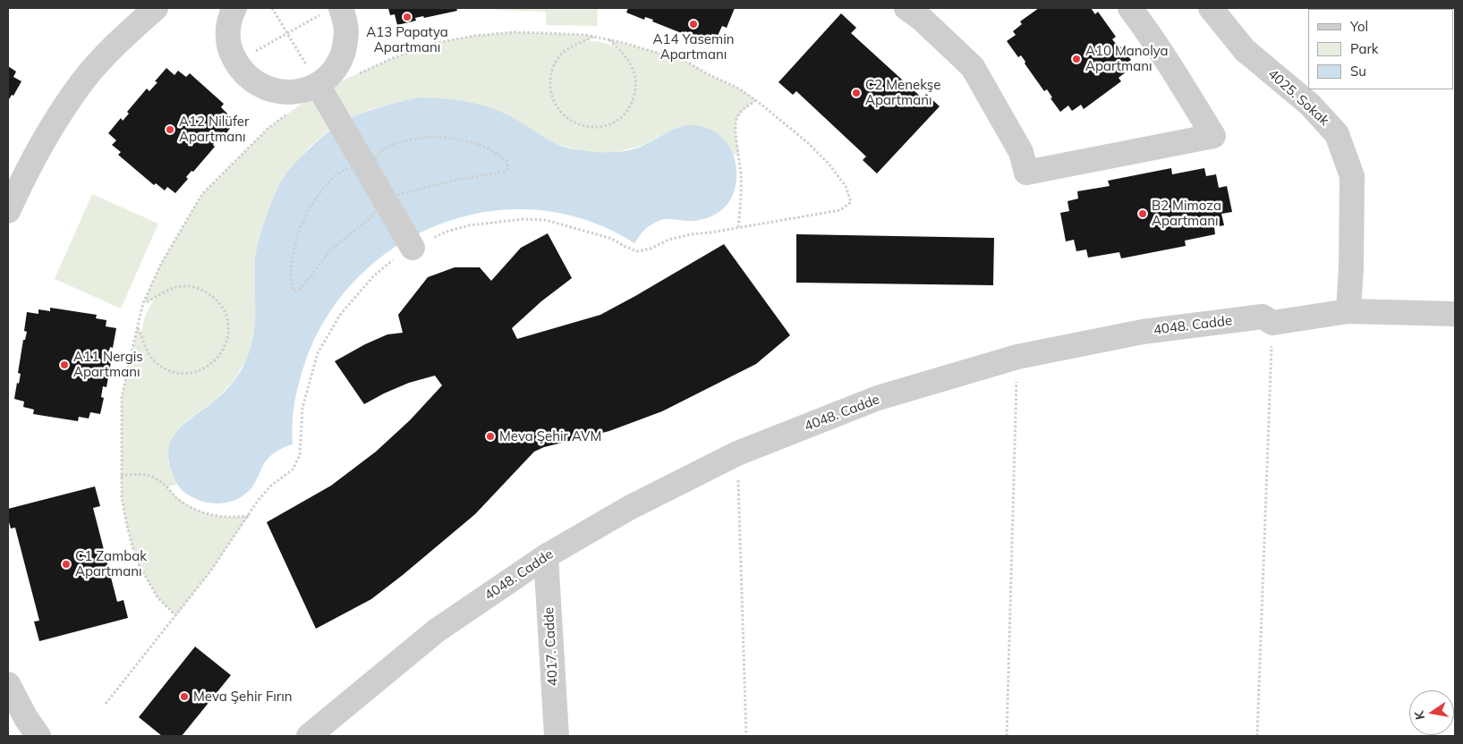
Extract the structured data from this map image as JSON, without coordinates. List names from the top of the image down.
{
  "streets": {
    "street": ["4025. Sokak", "4048. Cadde", "4017. Cadde"]
  },
  "crossings": [
    ["4025. Sokak", "4048. Cadde"],
    ["4048. Cadde", "4017. Cadde"]
  ],
  "places": [
    "A13 Papatya Apartmanı",
    "A14 Yasemin Apartmanı",
    "A10 Manolya Apartmanı",
    "C2 Menekşe Apartmanı",
    "A12 Nilüfer Apartmanı",
    "B2 Mimoza Apartmanı",
    "A11 Nergis Apartmanı",
    "Meva Şehir AVM",
    "C1 Zambak Apartmanı",
    "Meva Şehir Fırın"
  ],
  "legend": ["Yol", "Park", "Su"],
  "north": "left"
}
